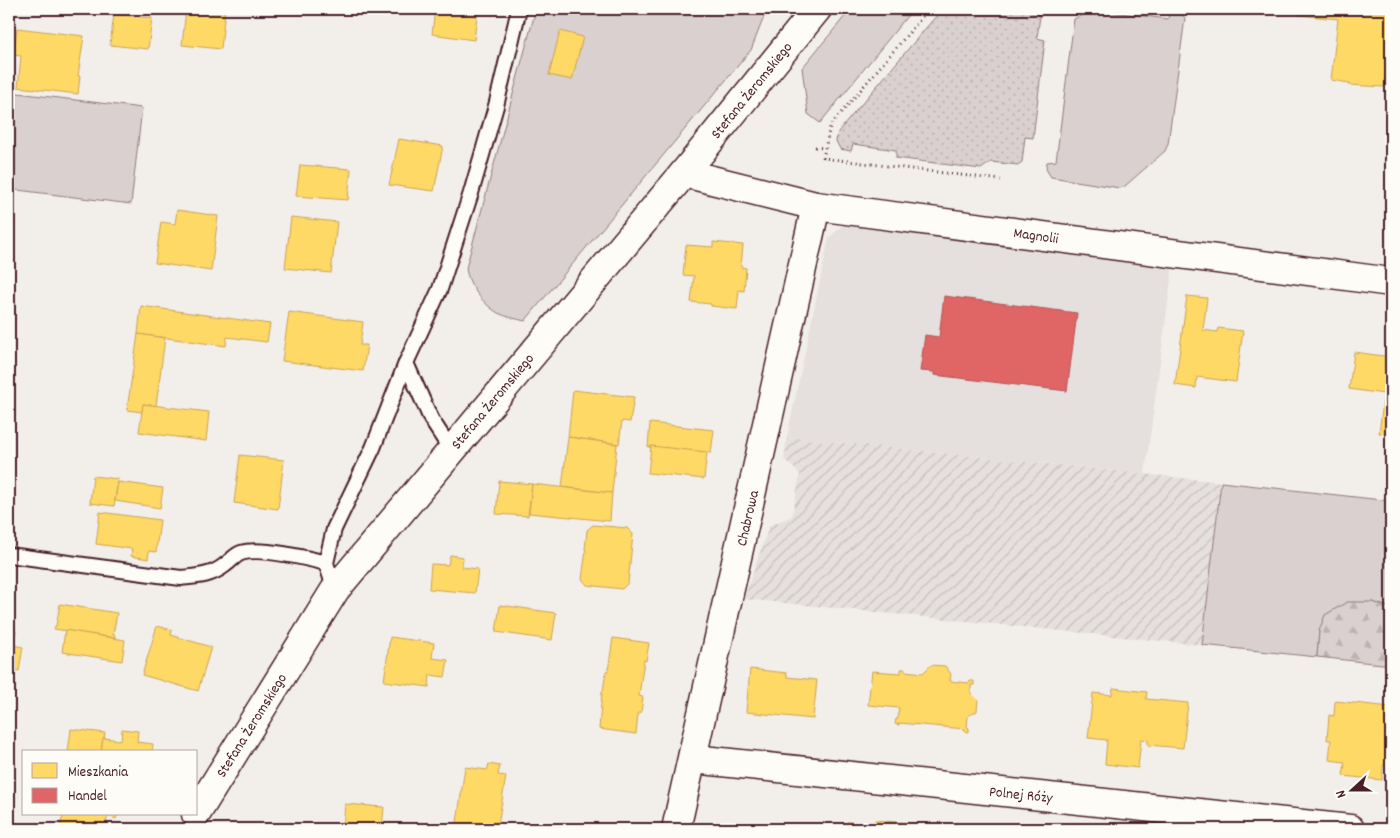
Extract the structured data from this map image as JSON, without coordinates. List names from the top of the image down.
{
  "streets": {
    "street": [
      "Stefana Żeromskiego",
      "Magnolii",
      "Chabrowa",
      "Polnej Róży"
    ]
  },
  "crossings": [
    ["Stefana Żeromskiego", "Magnolii"],
    ["Magnolii", "Chabrowa"],
    ["Chabrowa", "Polnej Róży"]
  ],
  "legend": ["Mieszkania", "Handel"],
  "north": "left"
}
